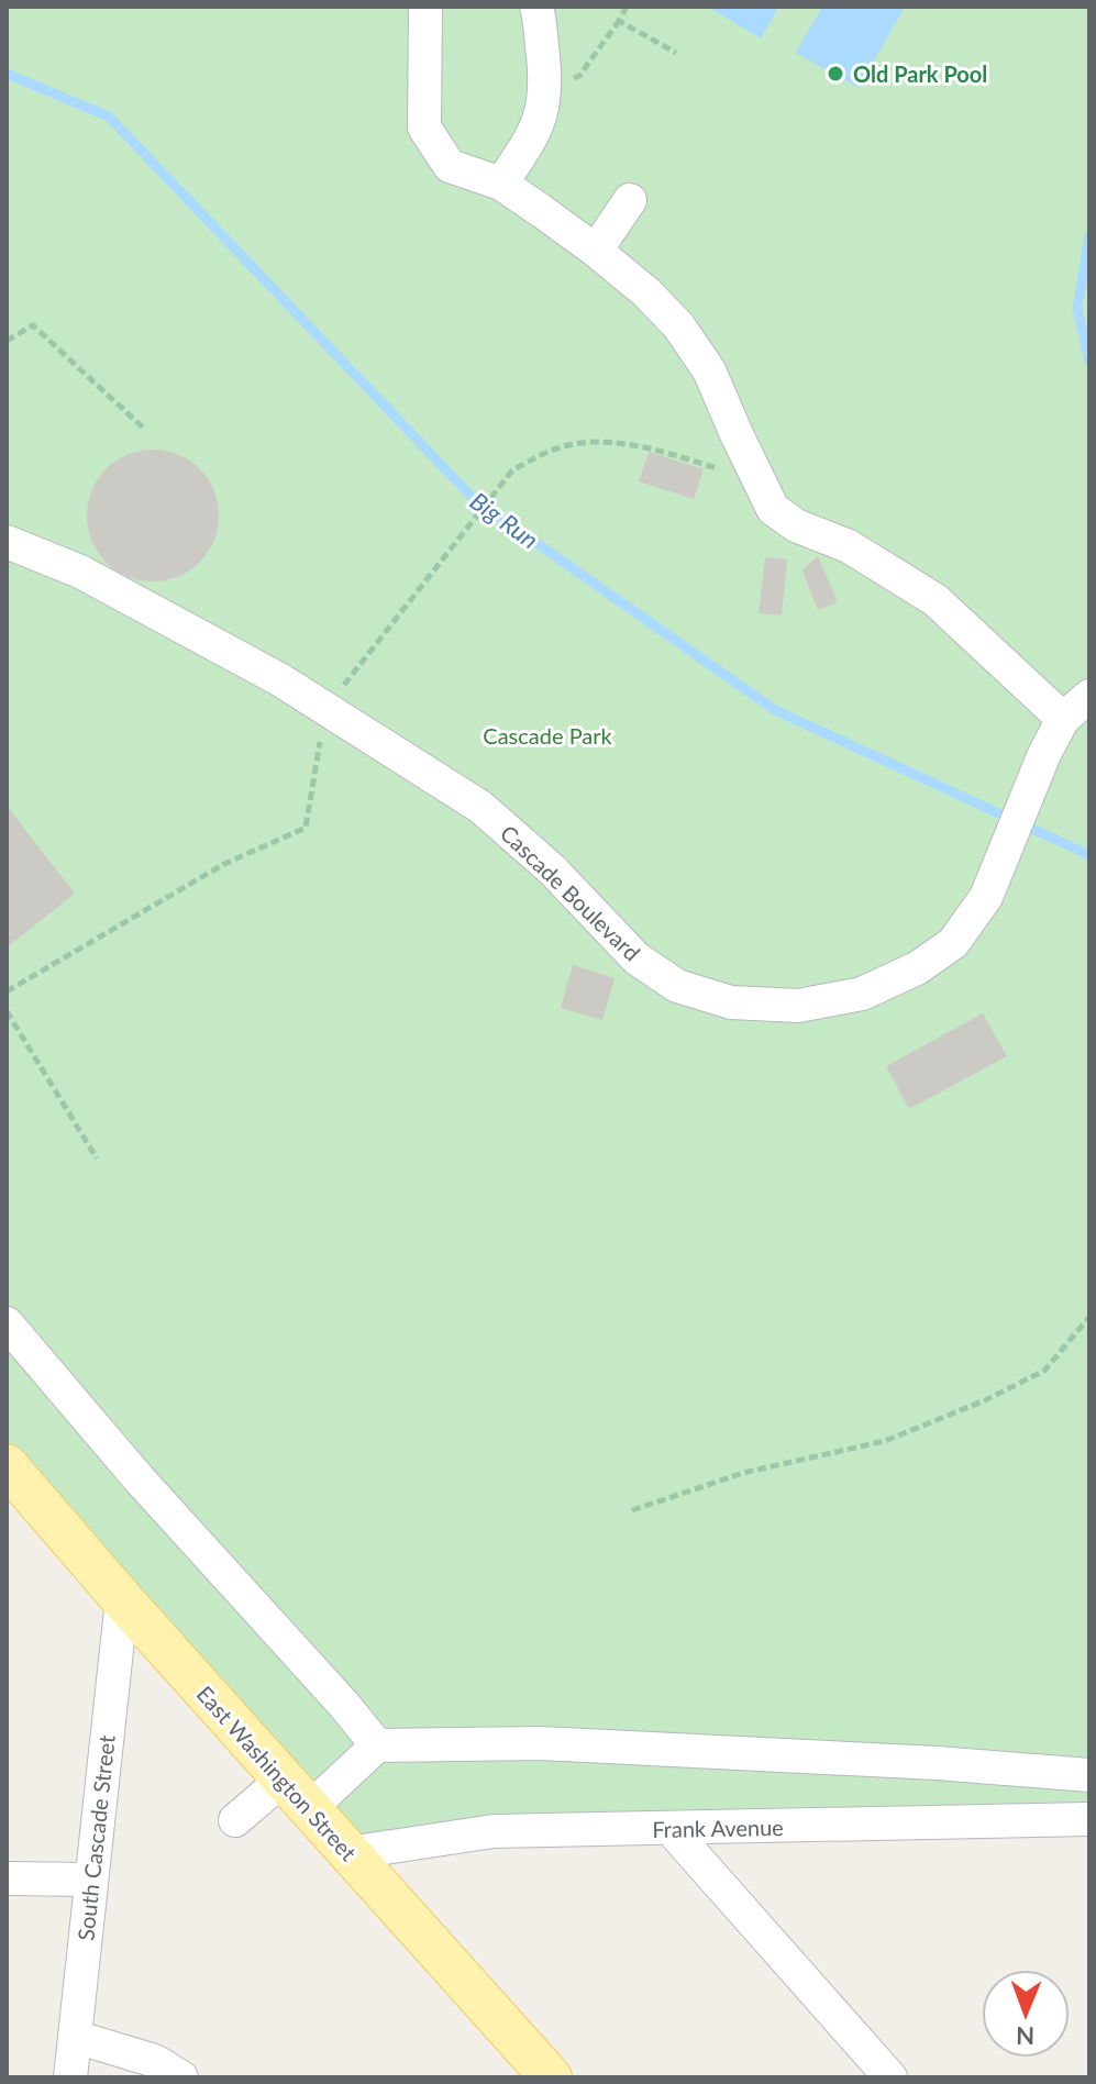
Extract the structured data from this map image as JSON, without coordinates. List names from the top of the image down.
{
  "streets": {
    "main road": ["East Washington Street"],
    "street": ["Cascade Boulevard", "Frank Avenue", "South Cascade Street"]
  },
  "crossings": [
    ["East Washington Street", "Frank Avenue"],
    ["East Washington Street", "South Cascade Street"]
  ],
  "water": ["Big Run"],
  "parks": ["Cascade Park"],
  "places": ["Old Park Pool"],
  "north": "bottom"
}
